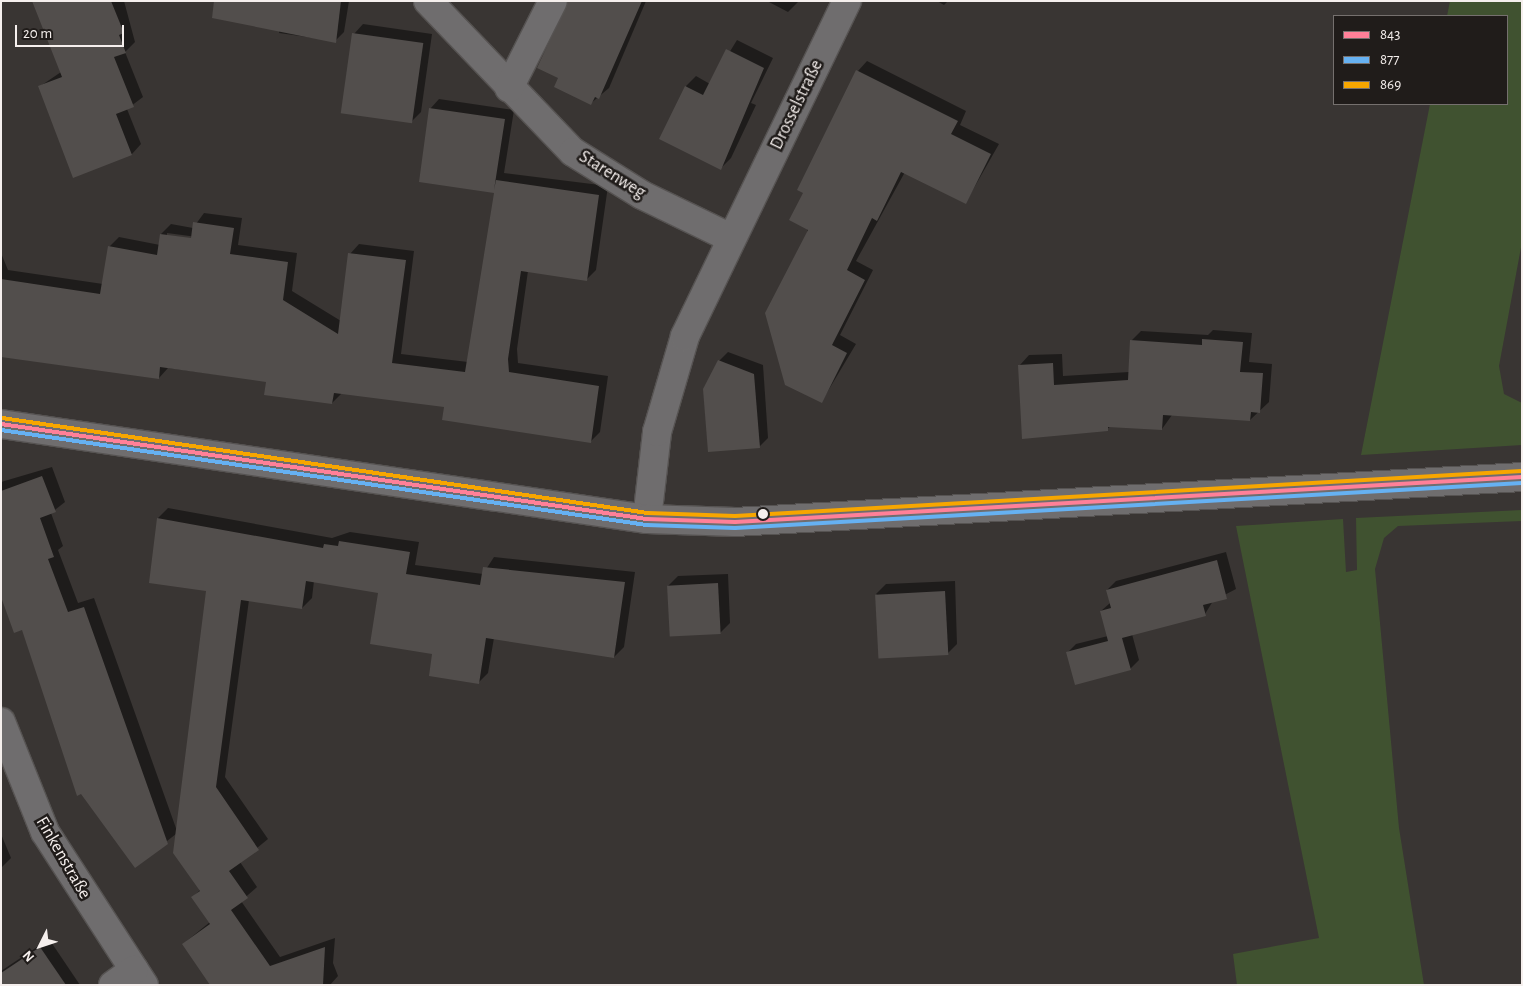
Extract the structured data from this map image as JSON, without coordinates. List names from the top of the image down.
{
  "streets": {
    "main road": ["Drosselstraße", "Starenweg", "Finkenstraße"]
  },
  "crossings": [
    ["Drosselstraße", "Starenweg"]
  ],
  "lines": ["transit line 869", "transit line 843", "transit line 877"],
  "legend": ["843", "877", "869"],
  "scale_bar": "20 m",
  "north": "bottom left"
}
